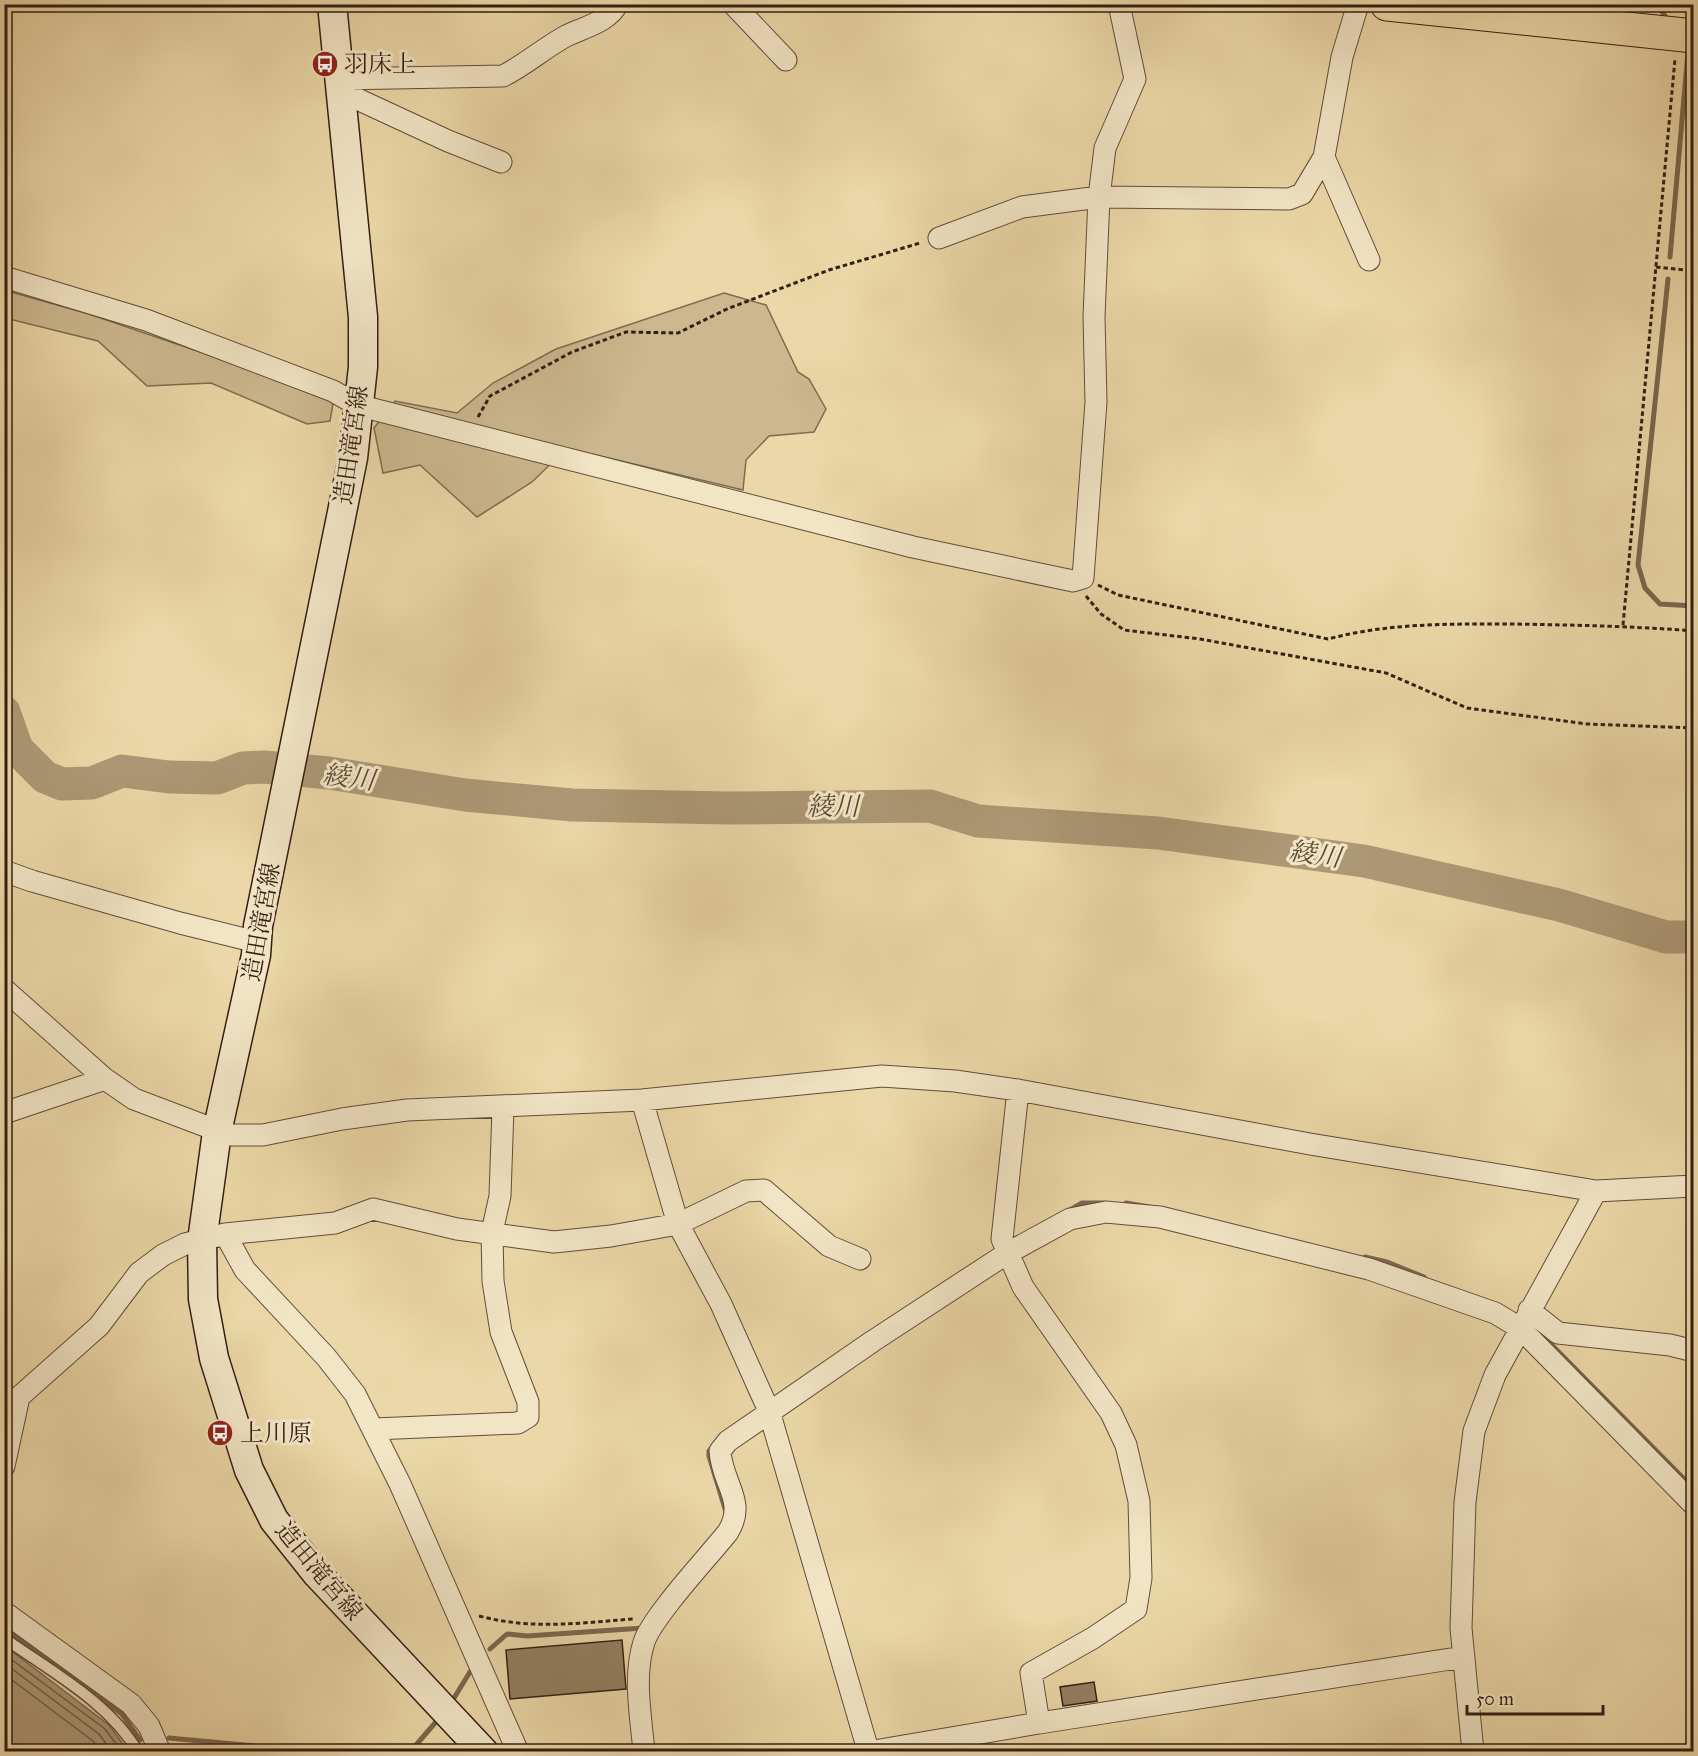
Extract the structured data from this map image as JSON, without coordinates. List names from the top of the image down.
{
  "streets": {
    "main road": ["造田滝宮線"]
  },
  "water": ["綾川"],
  "places": {
    "bus stop": ["羽床上", "上川原"]
  },
  "scale_bar": "50 m"
}
